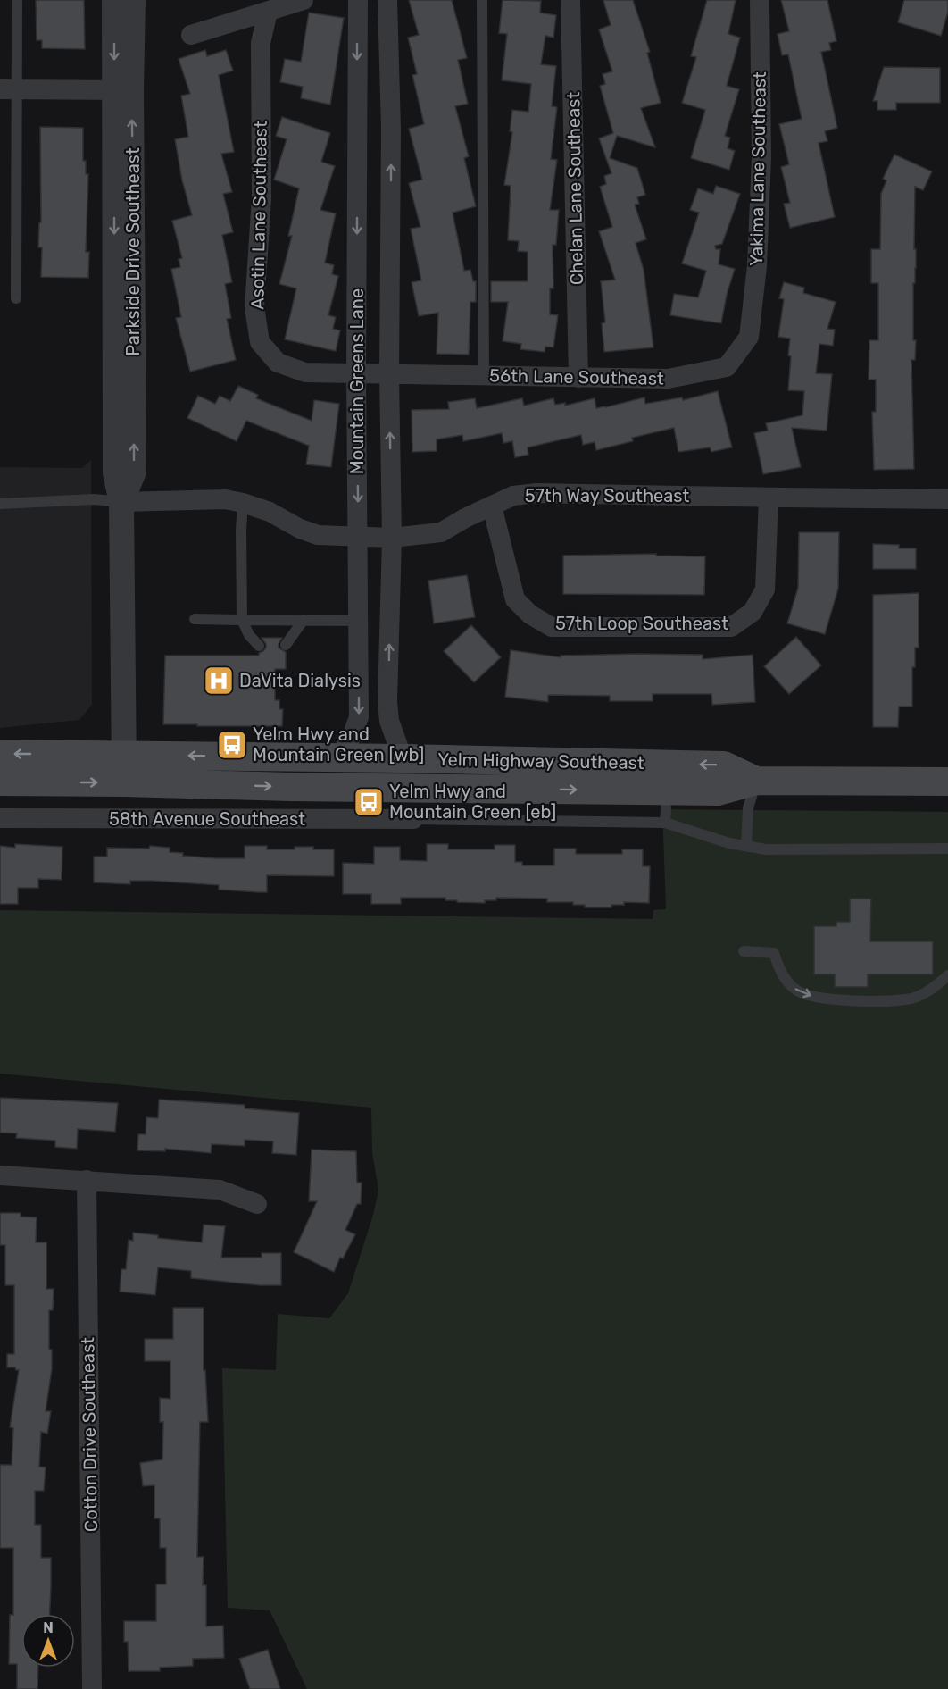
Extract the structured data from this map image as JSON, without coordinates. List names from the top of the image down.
{
  "streets": {
    "main road": ["Yelm Highway Southeast"],
    "street": [
      "Yakima Lane Southeast",
      "Chelan Lane Southeast",
      "Asotin Lane Southeast",
      "Parkside Drive Southeast",
      "56th Lane Southeast",
      "Mountain Greens Lane",
      "57th Way Southeast",
      "57th Loop Southeast",
      "58th Avenue Southeast",
      "Cotton Drive Southeast"
    ]
  },
  "crossings": [
    ["Yakima Lane Southeast", "56th Lane Southeast"],
    ["Chelan Lane Southeast", "56th Lane Southeast"],
    ["Asotin Lane Southeast", "56th Lane Southeast"],
    ["Asotin Lane Southeast", "Mountain Greens Lane"],
    ["Parkside Drive Southeast", "57th Way Southeast"],
    ["Parkside Drive Southeast", "Yelm Highway Southeast"],
    ["56th Lane Southeast", "Mountain Greens Lane"],
    ["Mountain Greens Lane", "57th Way Southeast"],
    ["Mountain Greens Lane", "Yelm Highway Southeast"],
    ["57th Way Southeast", "57th Loop Southeast"]
  ],
  "places": {
    "hospital": ["DaVita Dialysis"],
    "bus stop": ["Yelm Hwy and Mountain Green [wb]", "Yelm Hwy and Mountain Green [eb]"]
  },
  "north": "top"
}
